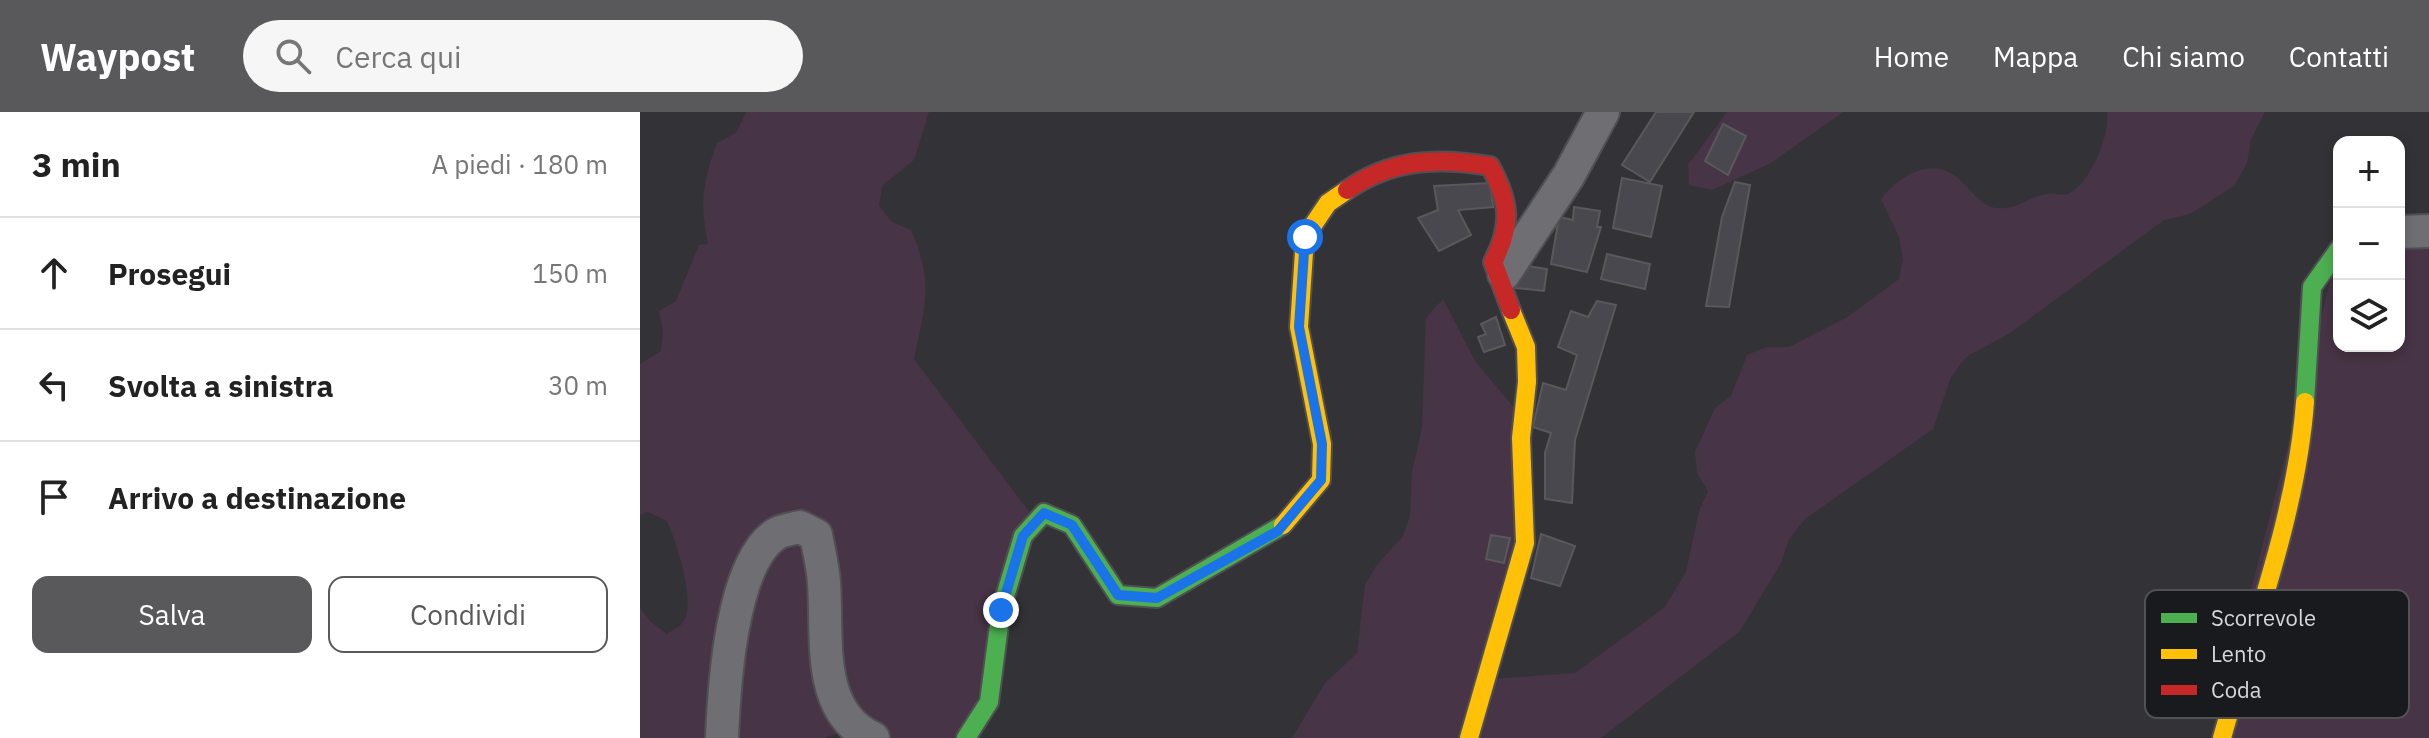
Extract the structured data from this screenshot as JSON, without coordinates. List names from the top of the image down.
{
  "legend": ["Scorrevole", "Lento", "Coda"],
  "page": {
    "header": "Waypost",
    "search": "Cerca qui",
    "nav": [
      "Home",
      "Mappa",
      "Chi siamo",
      "Contatti"
    ],
    "heading": ["3 min", "A piedi · 180 m"],
    "map_buttons": ["+", "−"],
    "list": [
      ["Prosegui", "150 m"],
      ["Svolta a sinistra", "30 m"],
      "Arrivo a destinazione"
    ],
    "buttons": ["Salva", "Condividi"]
  }
}
